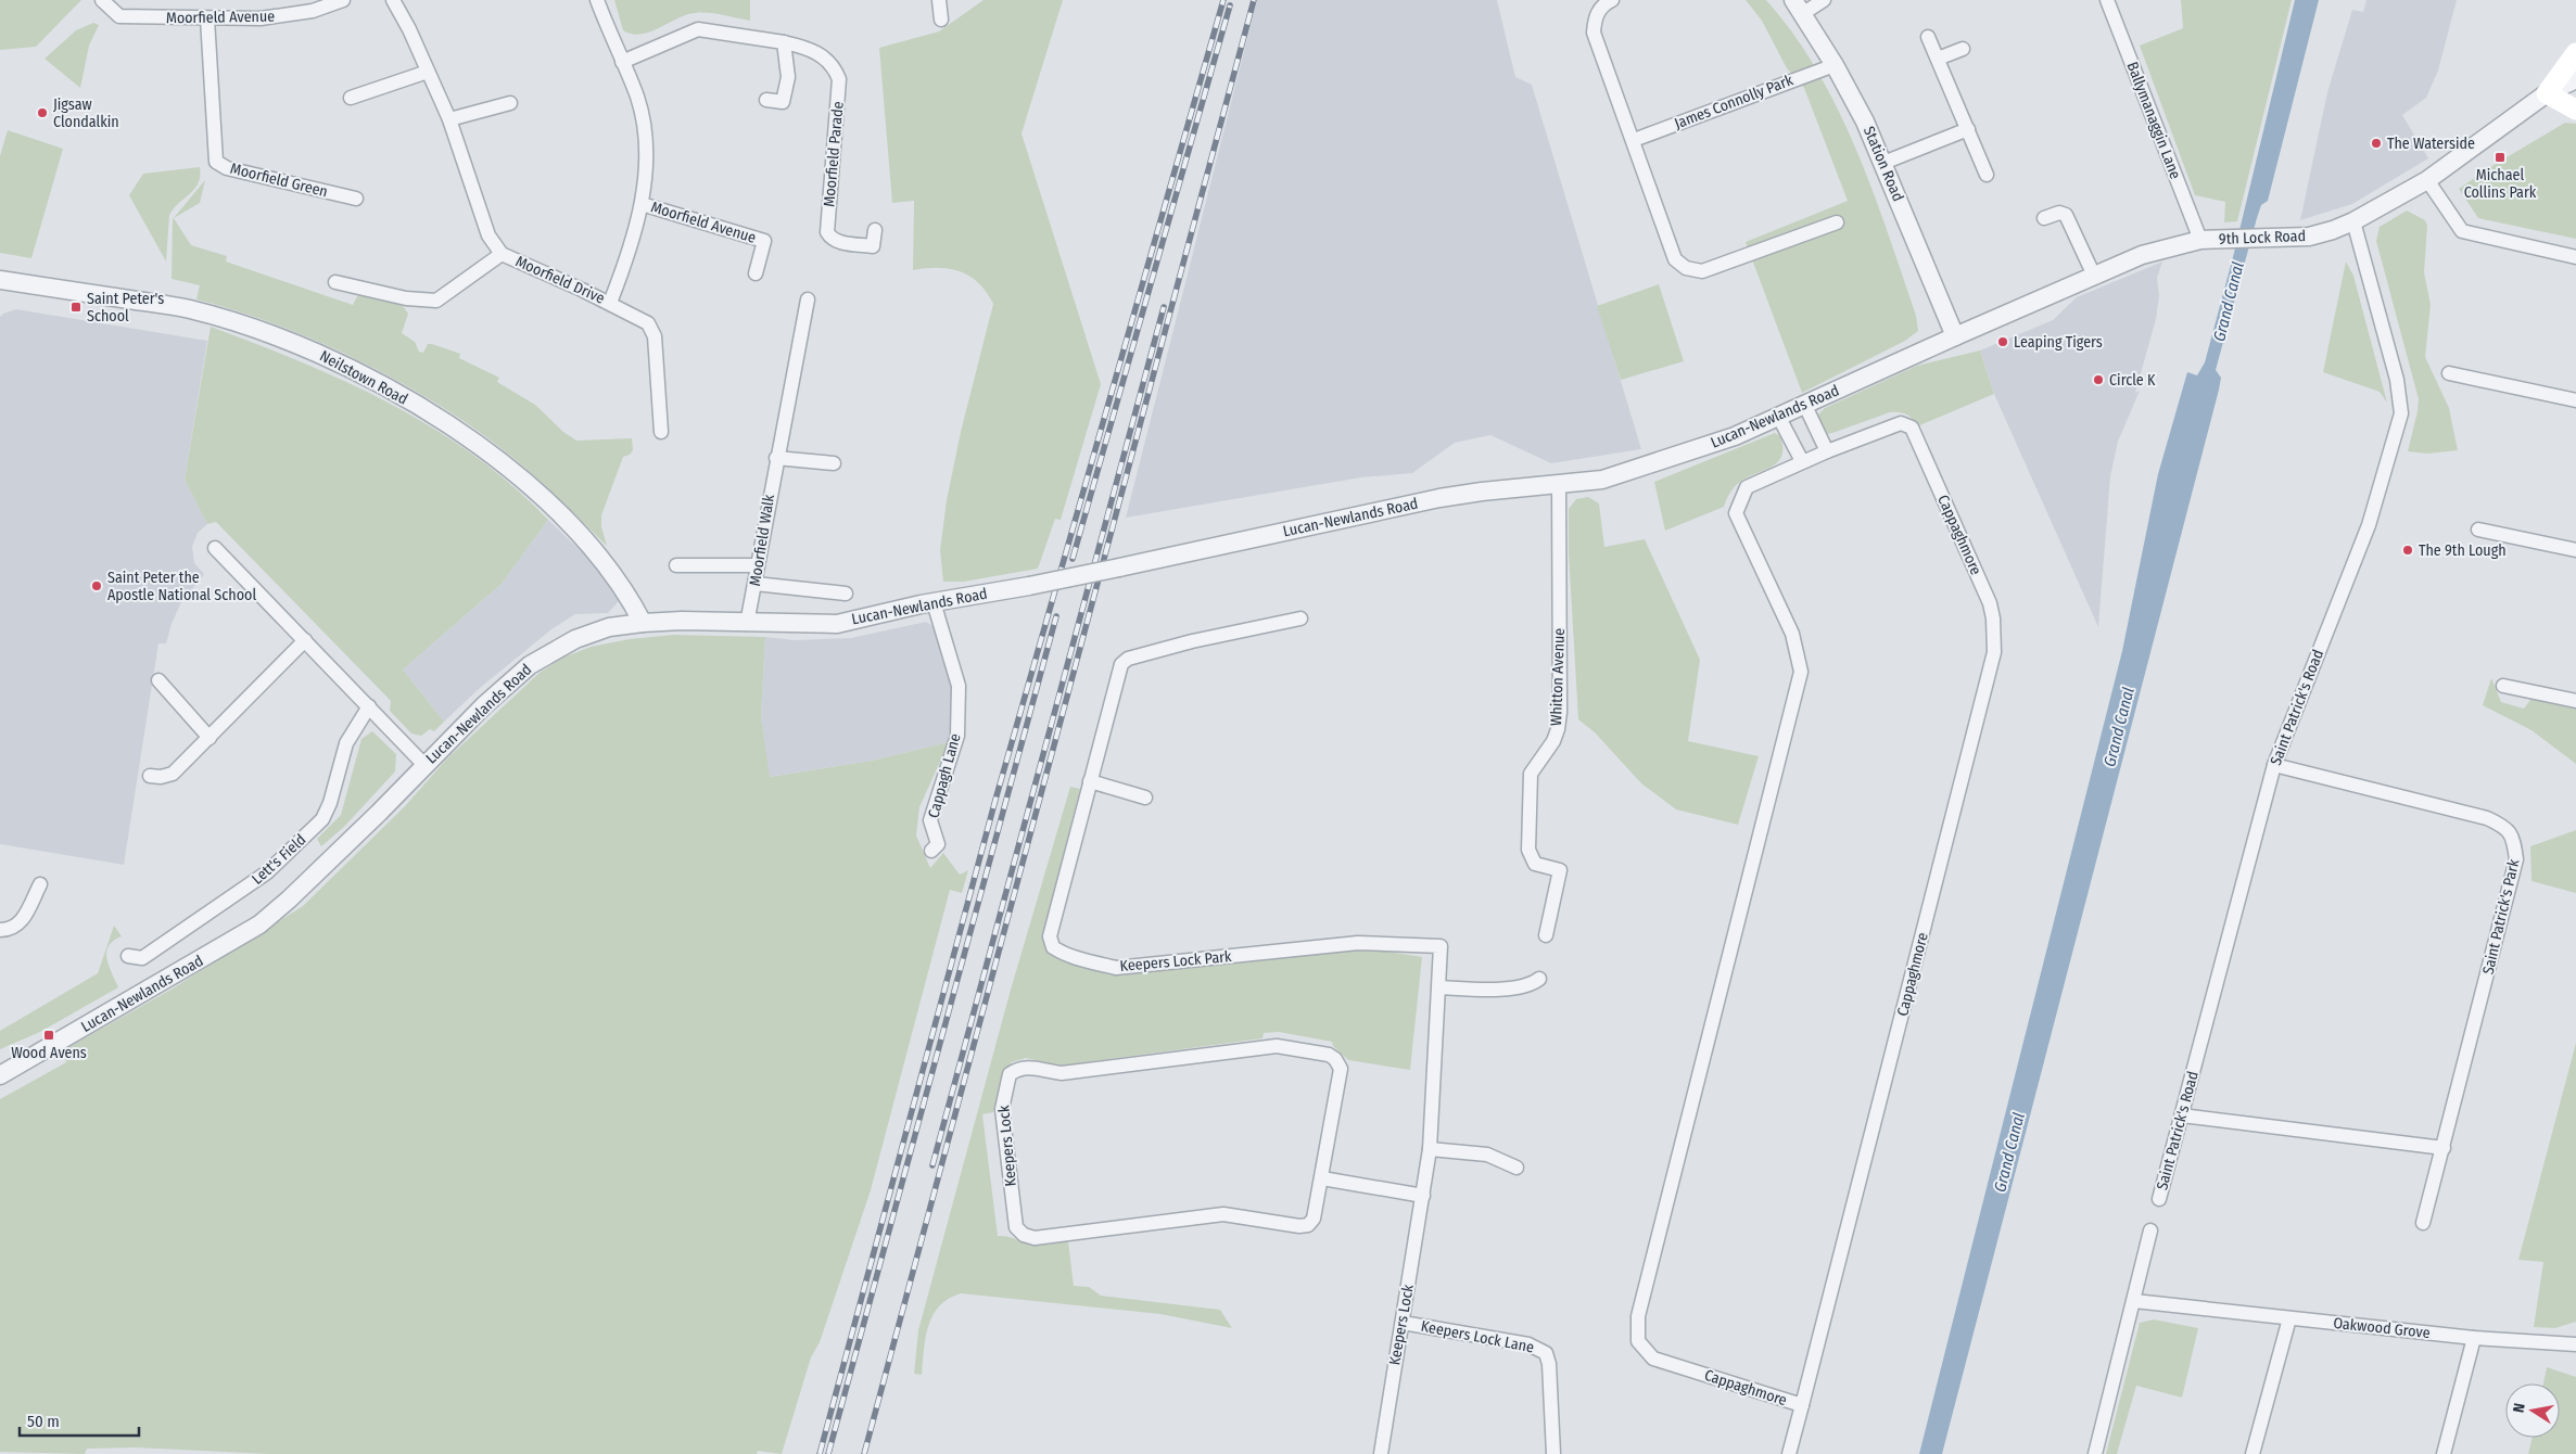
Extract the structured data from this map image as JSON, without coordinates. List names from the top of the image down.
{
  "streets": {
    "street": [
      "Moorfield Avenue",
      "James Connolly Park",
      "Ballymanaggin Lane",
      "Moorfield Parade",
      "Station Road",
      "Moorfield Green",
      "9th Lock Road",
      "Moorfield Drive",
      "Neilstown Road",
      "Lucan-Newlands Road",
      "Cappaghmore",
      "Moorfield Walk",
      "Whitton Avenue",
      "Saint Patrick's Road",
      "Cappagh Lane",
      "Lett's Field",
      "Saint Patrick's Park",
      "Keepers Lock Park",
      "Keepers Lock",
      "Oakwood Grove",
      "Keepers Lock Lane"
    ]
  },
  "crossings": [
    ["Moorfield Avenue", "Moorfield Green"],
    ["Moorfield Avenue", "Moorfield Drive"],
    ["James Connolly Park", "Station Road"],
    ["Ballymanaggin Lane", "9th Lock Road"],
    ["Station Road", "9th Lock Road"],
    ["Station Road", "Lucan-Newlands Road"],
    ["9th Lock Road", "Lucan-Newlands Road"],
    ["9th Lock Road", "Saint Patrick's Road"],
    ["Neilstown Road", "Lucan-Newlands Road"],
    ["Lucan-Newlands Road", "Moorfield Walk"],
    ["Lucan-Newlands Road", "Whitton Avenue"],
    ["Lucan-Newlands Road", "Cappagh Lane"],
    ["Saint Patrick's Road", "Saint Patrick's Park"],
    ["Keepers Lock Park", "Keepers Lock"],
    ["Keepers Lock", "Keepers Lock Lane"]
  ],
  "water": ["Grand Canal"],
  "places": {
    "other": [
      "Jigsaw Clondalkin",
      "The Waterside",
      "Leaping Tigers",
      "Circle K",
      "The 9th Lough",
      "Saint Peter the Apostle National School"
    ],
    "transit": ["Michael Collins Park", "Saint Peter's School", "Wood Avens"]
  },
  "scale_bar": "50 m",
  "north": "left"
}
